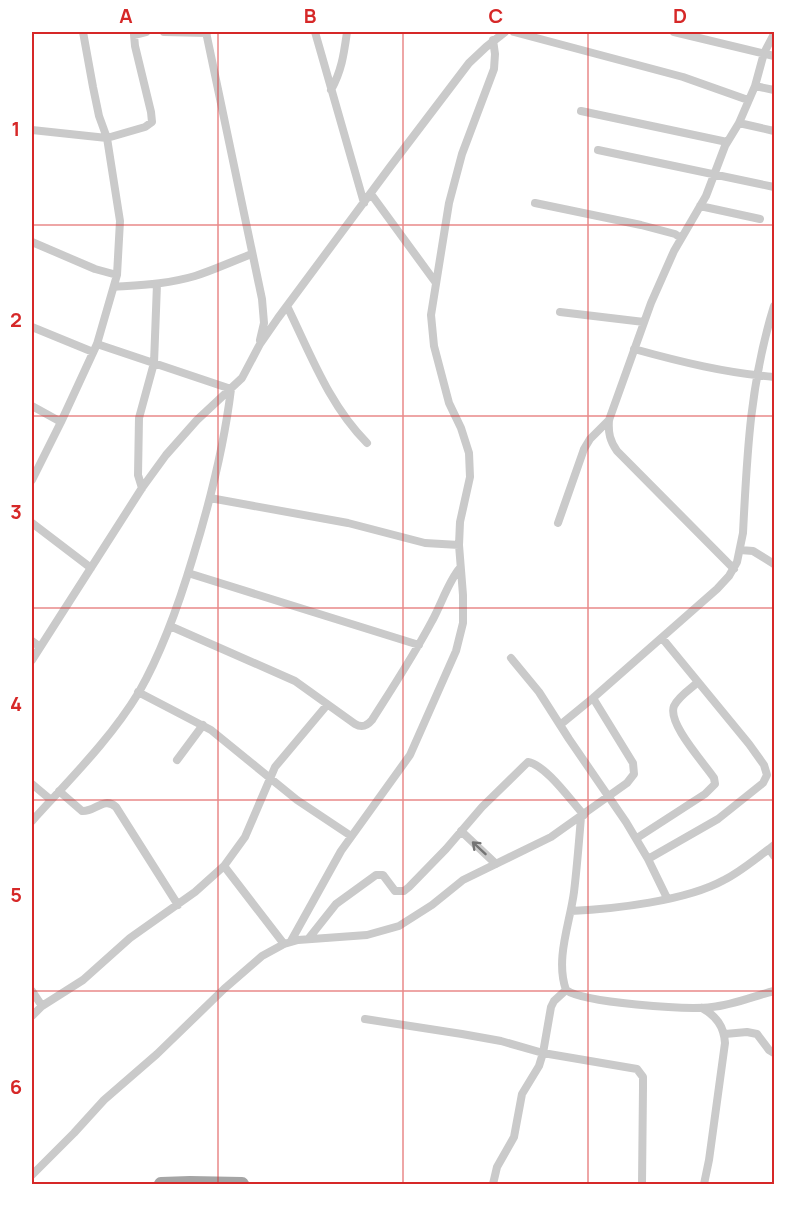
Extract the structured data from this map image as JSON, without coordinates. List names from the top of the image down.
{
  "grid": {
    "columns": [
      "A",
      "B",
      "C",
      "D"
    ],
    "rows": [
      "1",
      "2",
      "3",
      "4",
      "5",
      "6"
    ]
  }
}
